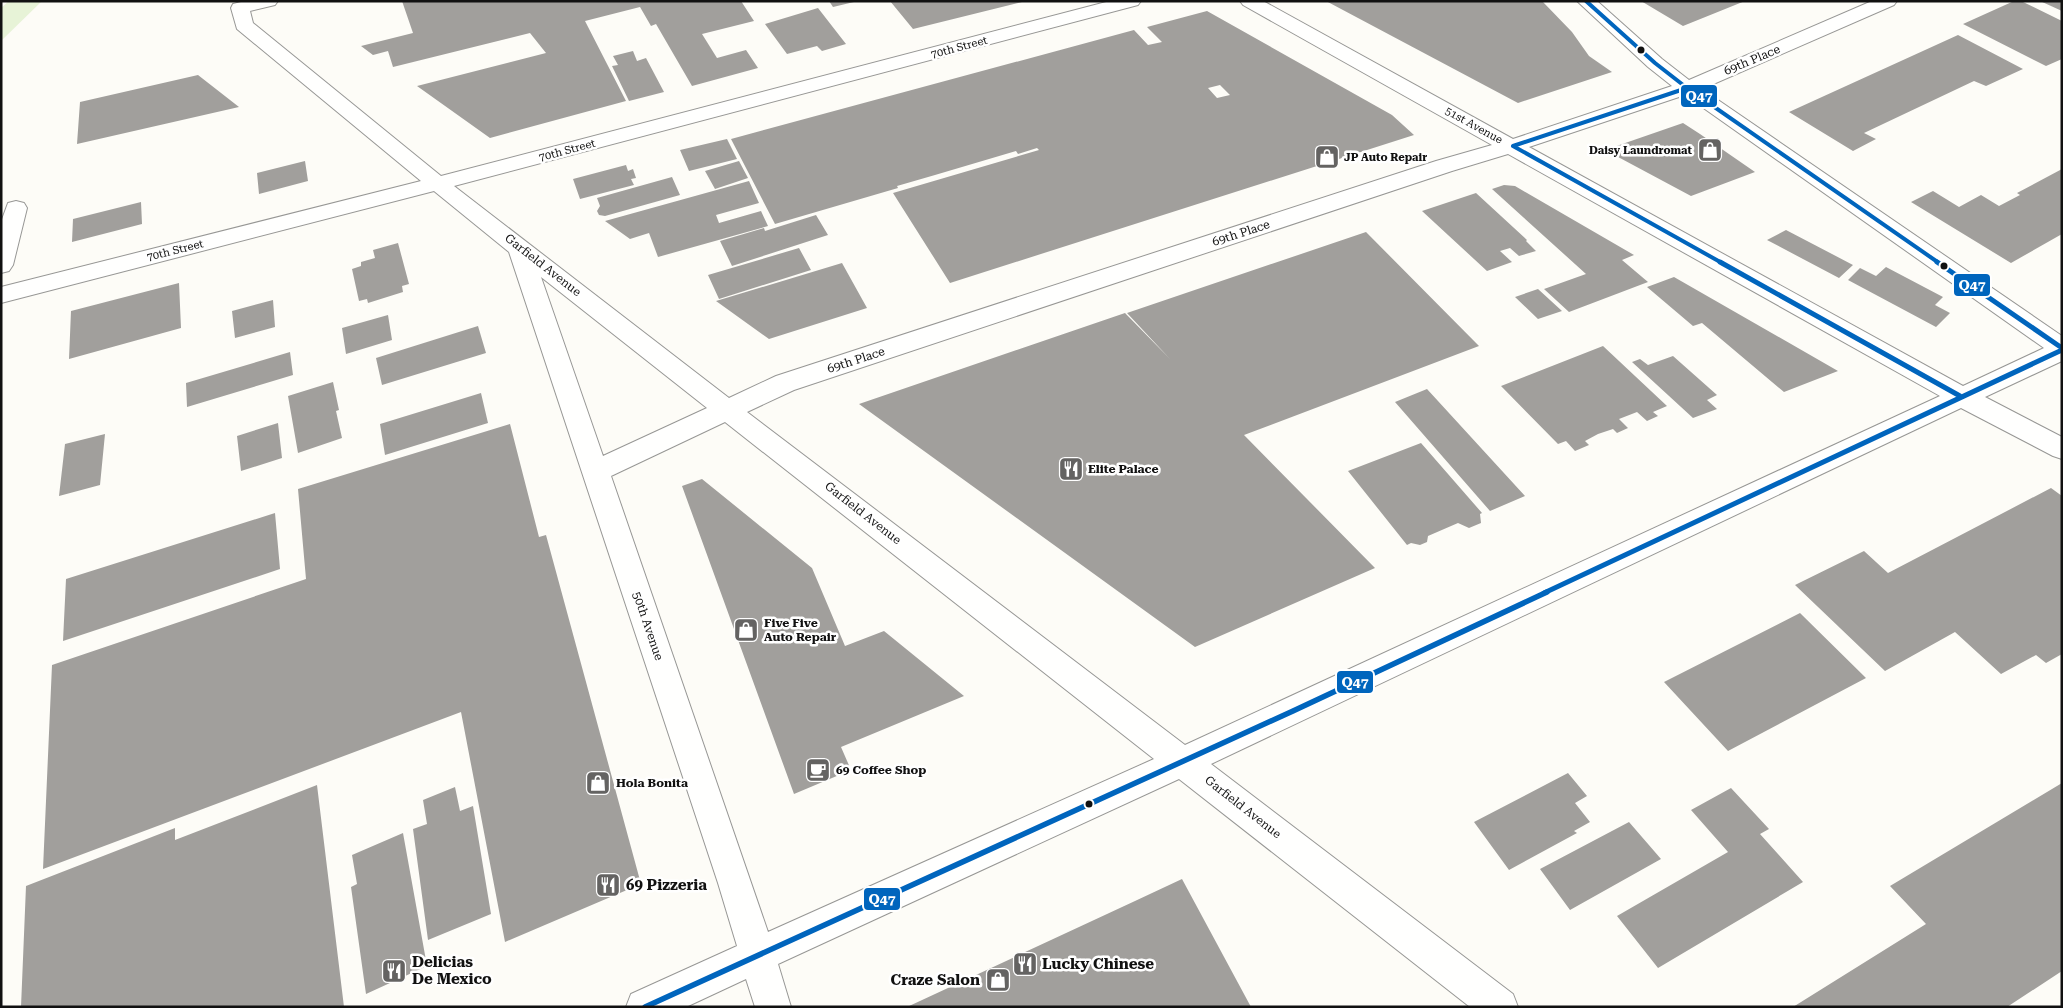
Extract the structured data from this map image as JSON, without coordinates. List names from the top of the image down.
{
  "streets": {
    "street": [
      "70th Street",
      "69th Place",
      "51st Avenue",
      "Garfield Avenue",
      "50th Avenue"
    ]
  },
  "crossings": [
    ["70th Street", "Garfield Avenue"],
    ["69th Place", "51st Avenue"],
    ["69th Place", "Garfield Avenue"],
    ["69th Place", "50th Avenue"],
    ["Garfield Avenue", "50th Avenue"]
  ],
  "places": {
    "shop": [
      "Daisy Laundromat",
      "JP Auto Repair",
      "Five Five Auto Repair",
      "Hola Bonita",
      "Craze Salon"
    ],
    "restaurant": [
      "Elite Palace",
      "69 Pizzeria",
      "Lucky Chinese",
      "Delicias De Mexico"
    ],
    "cafe": ["69 Coffee Shop"]
  },
  "lines": ["transit line Q47"]
}
